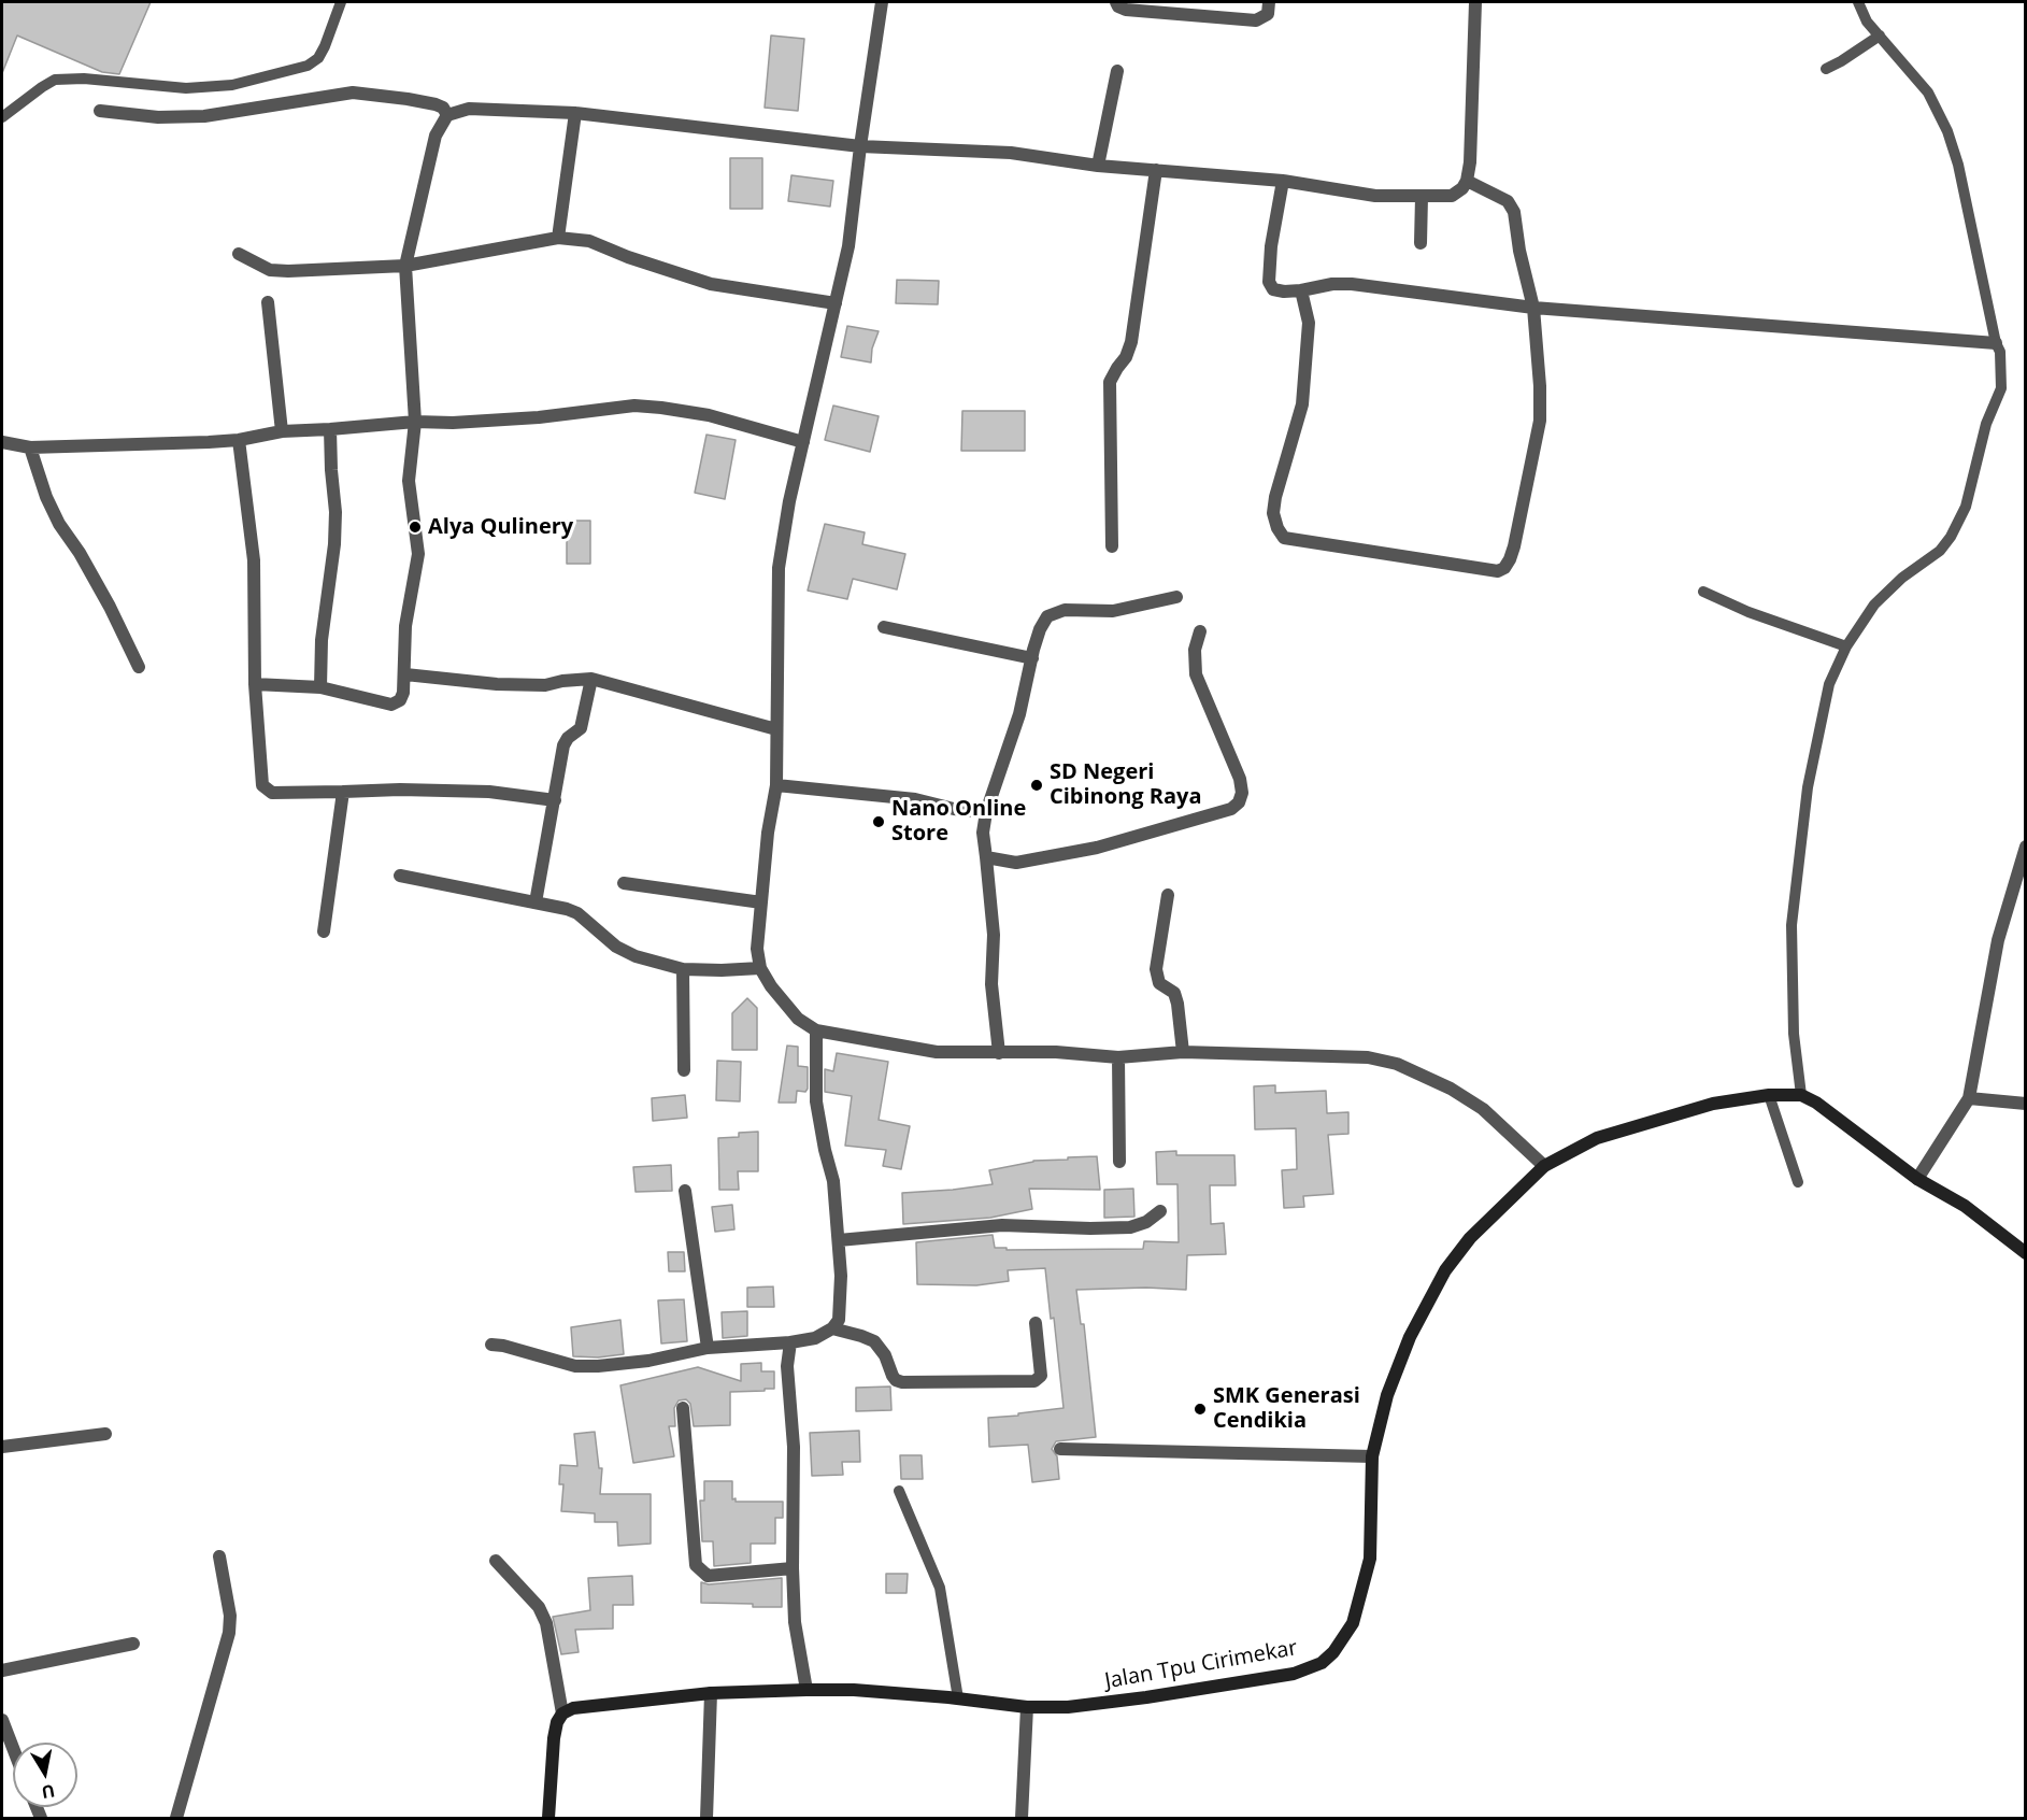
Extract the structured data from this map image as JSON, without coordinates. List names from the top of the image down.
{
  "streets": {
    "street": ["Jalan Tpu Cirimekar"]
  },
  "places": [
    "Alya Qulinery",
    "SD Negeri Cibinong Raya",
    "Nano Online Store",
    "SMK Generasi Cendikia"
  ],
  "north": "bottom"
}
